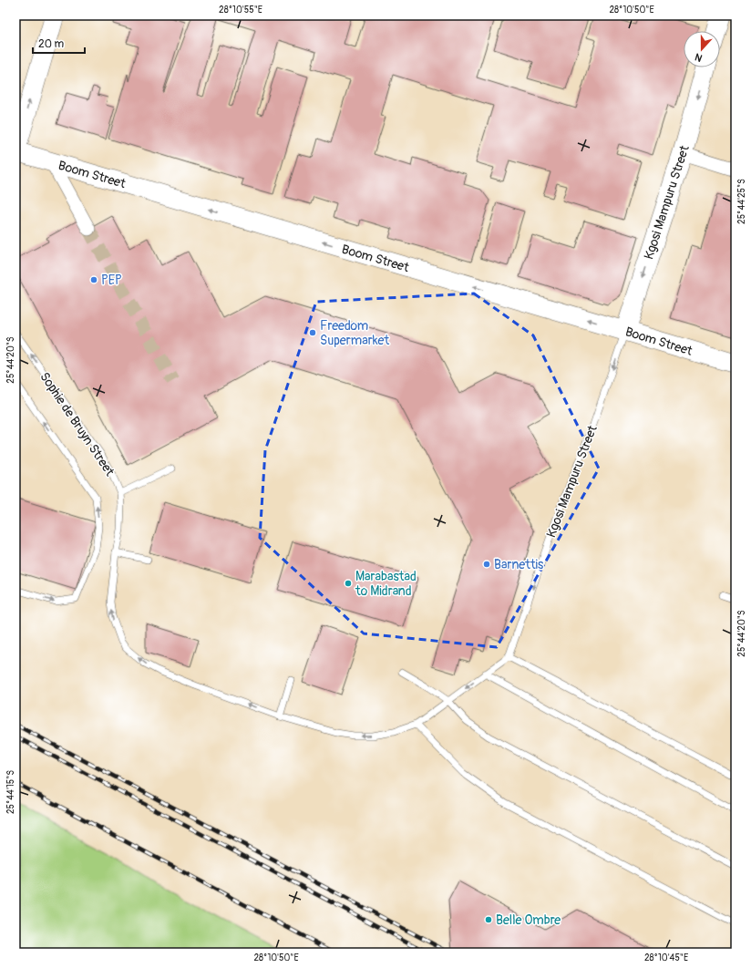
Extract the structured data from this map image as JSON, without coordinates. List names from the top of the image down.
{
  "streets": {
    "main road": ["Boom Street", "Kgosi Mampuru Street"],
    "lane": ["Sophie de Bruyn Street"]
  },
  "crossings": [
    ["Boom Street", "Kgosi Mampuru Street"]
  ],
  "one_way": ["Boom Street", "Kgosi Mampuru Street", "Sophie de Bruyn Street"],
  "places": [
    "PEP",
    "Freedom Supermarket",
    "Barnettis",
    "Marabastad to Midrand",
    "Belle Ombre"
  ],
  "scale_bar": "20 m",
  "north": "bottom",
  "coordinates": [
    "28°10'55\"E",
    "28°10'50\"E",
    "25°44'25\"S",
    "25°44'20\"S",
    "25°44'15\"S",
    "28°10'45\"E"
  ]
}
